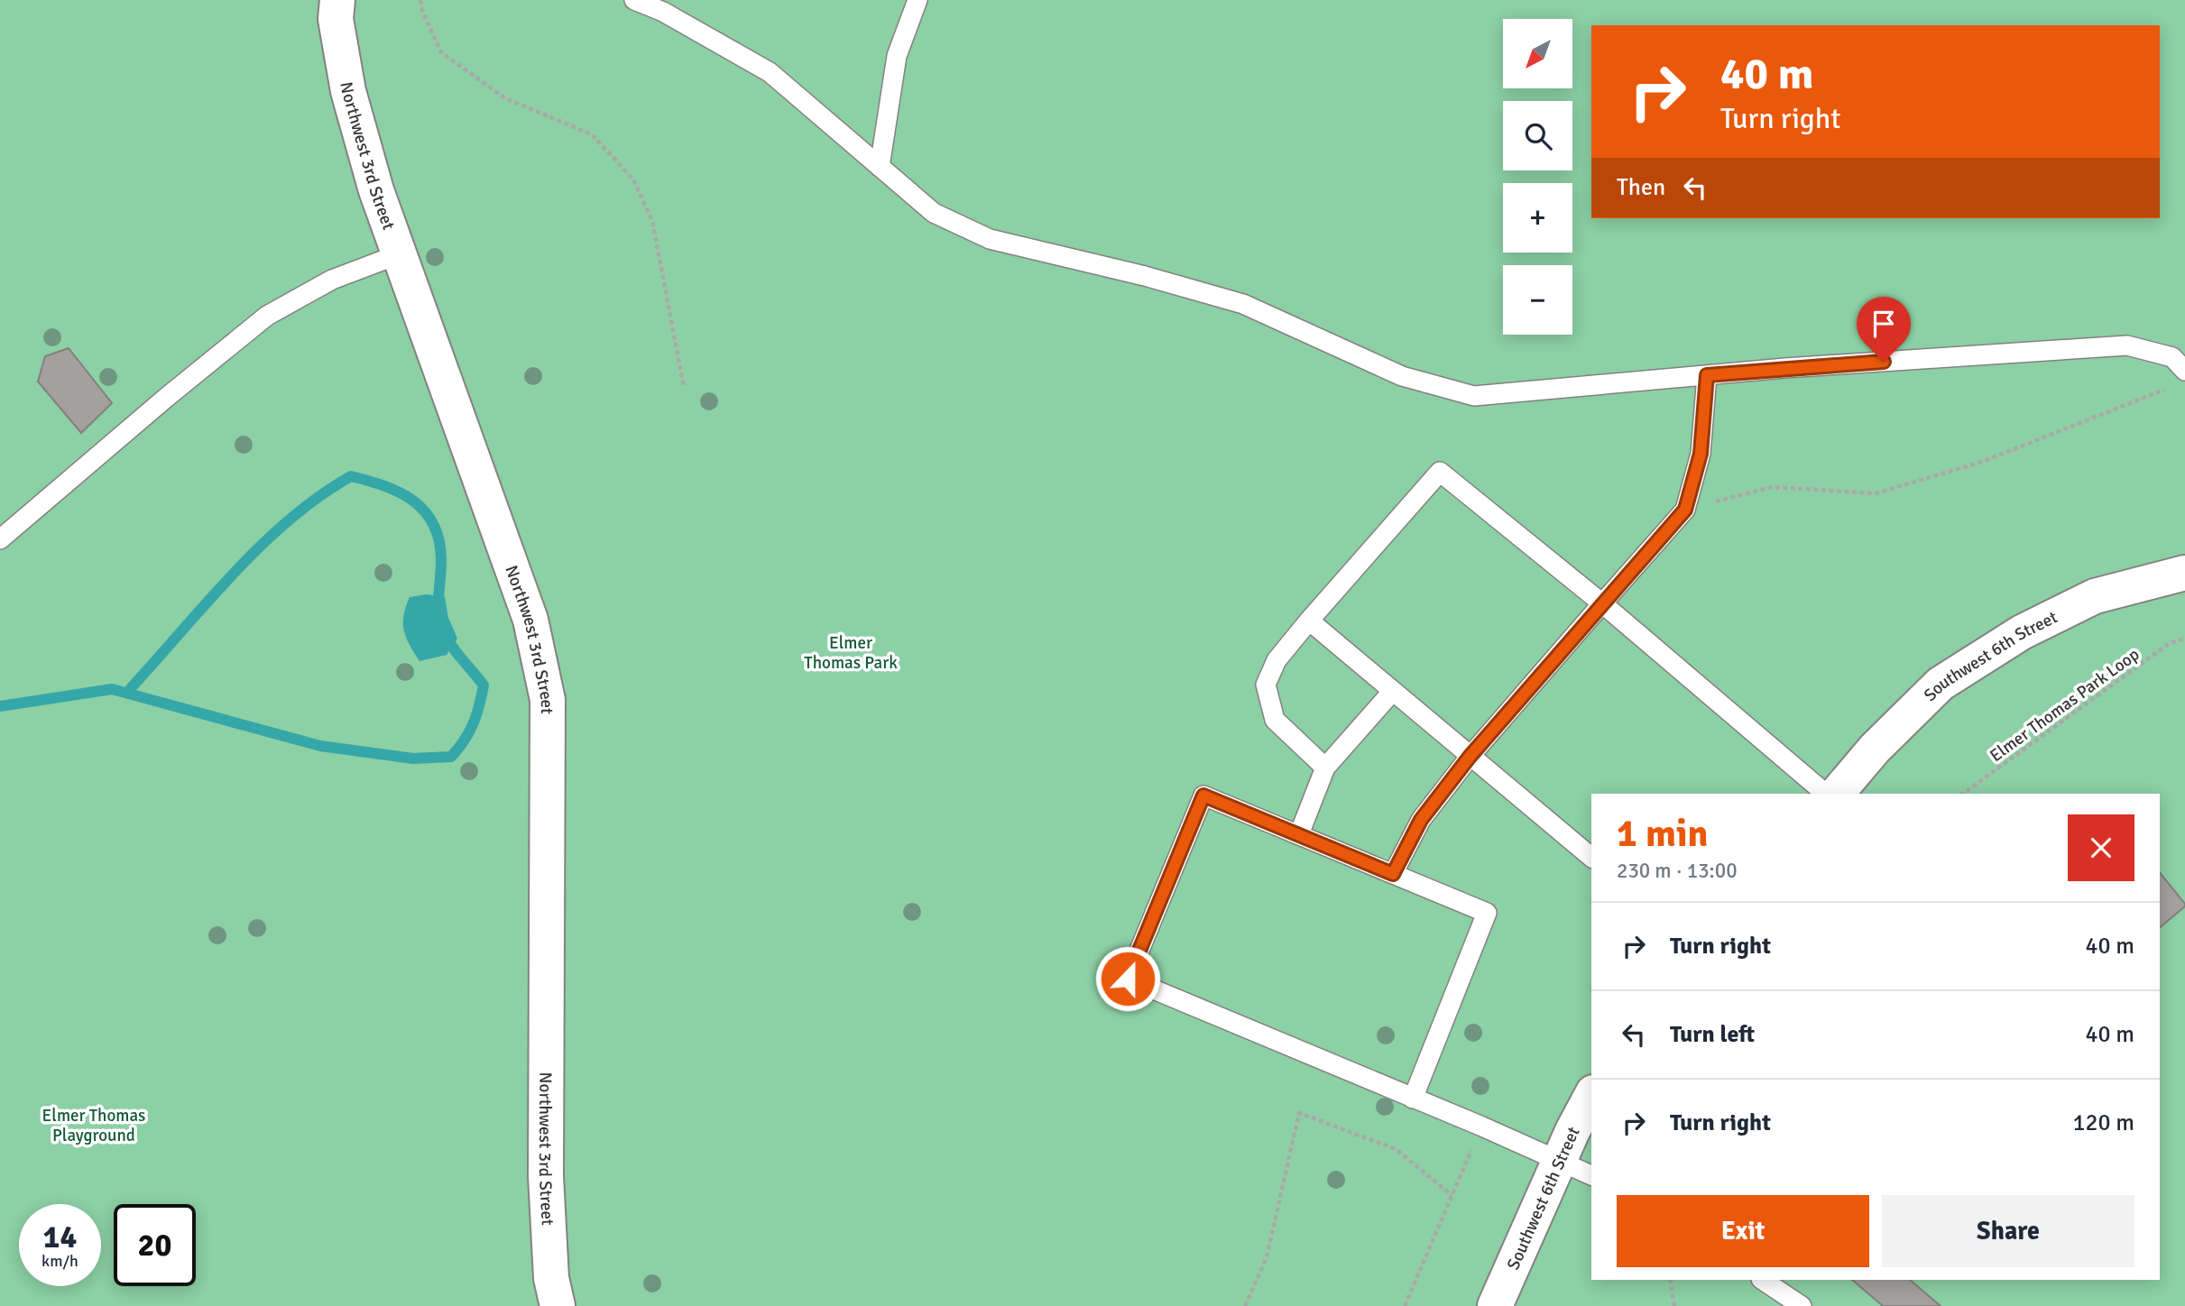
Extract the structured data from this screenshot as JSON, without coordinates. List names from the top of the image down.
{
  "streets": {
    "street": ["Northwest 3rd Street", "Southwest 6th Street"],
    "path": ["Elmer Thomas Park Loop"]
  },
  "parks": ["Elmer Thomas Park", "Elmer Thomas Playground"],
  "north": "bottom left",
  "page": {
    "map_buttons": ["+", "−"],
    "turn": ["40 m", "Turn right"],
    "then": "Then",
    "heading": ["1 min", "230 m · 13:00"],
    "list": [
      {
        "name": "Turn right",
        "value": "40 m"
      },
      {
        "name": "Turn left",
        "value": "40 m"
      },
      {
        "name": "Turn right",
        "value": "120 m"
      }
    ],
    "buttons": ["Exit", "Share"],
    "speed": "14 km/h",
    "limit": "20"
  }
}
